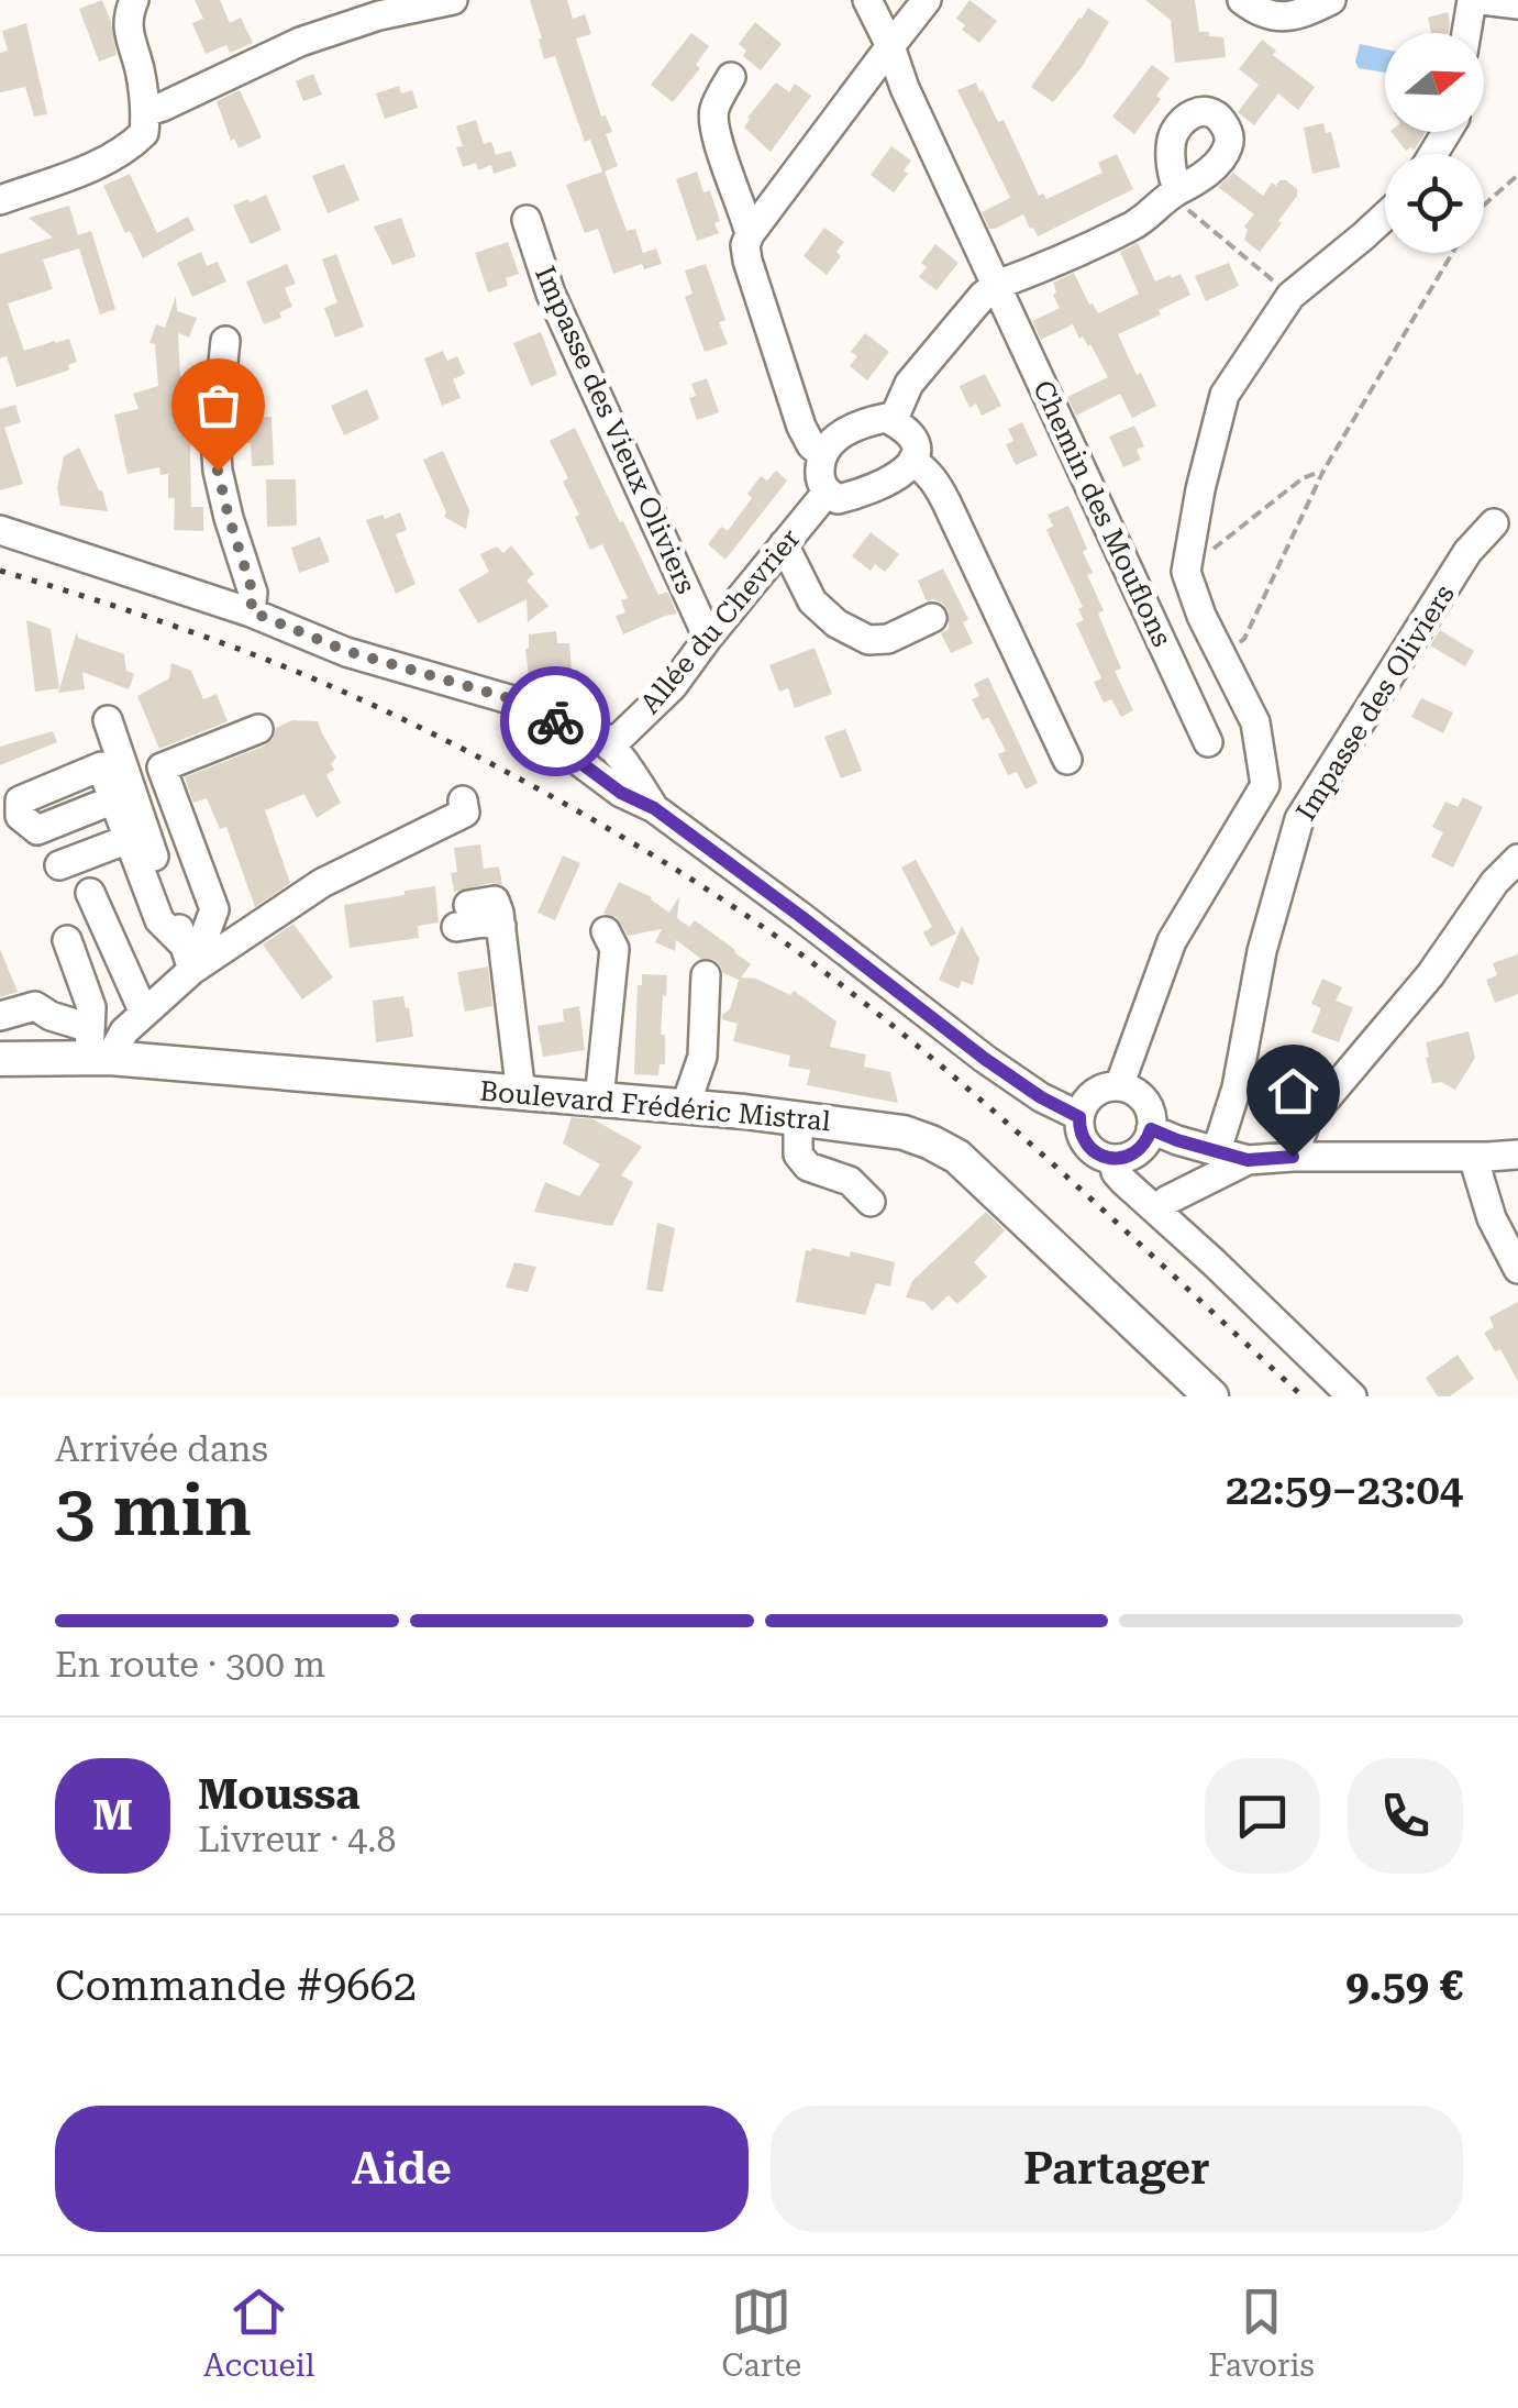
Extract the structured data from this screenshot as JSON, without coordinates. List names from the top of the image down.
{
  "streets": {
    "main road": ["Boulevard Frédéric Mistral"],
    "street": [
      "Impasse des Vieux Oliviers",
      "Chemin des Mouflons",
      "Allée du Chevrier",
      "Impasse des Oliviers"
    ]
  },
  "crossings": [
    ["Impasse des Vieux Oliviers", "Allée du Chevrier"]
  ],
  "north": "right",
  "page": {
    "heading": ["3 min", "Arrivée dans", "22:59–23:04"],
    "panel": [
      "Moussa",
      "Livreur · 4.8",
      "Commande #9662",
      "9.59 €"
    ],
    "bar": "En route · 300 m",
    "round": "M",
    "buttons": ["Aide", "Partager"],
    "tabs": ["Accueil", "Carte", "Favoris"]
  }
}
